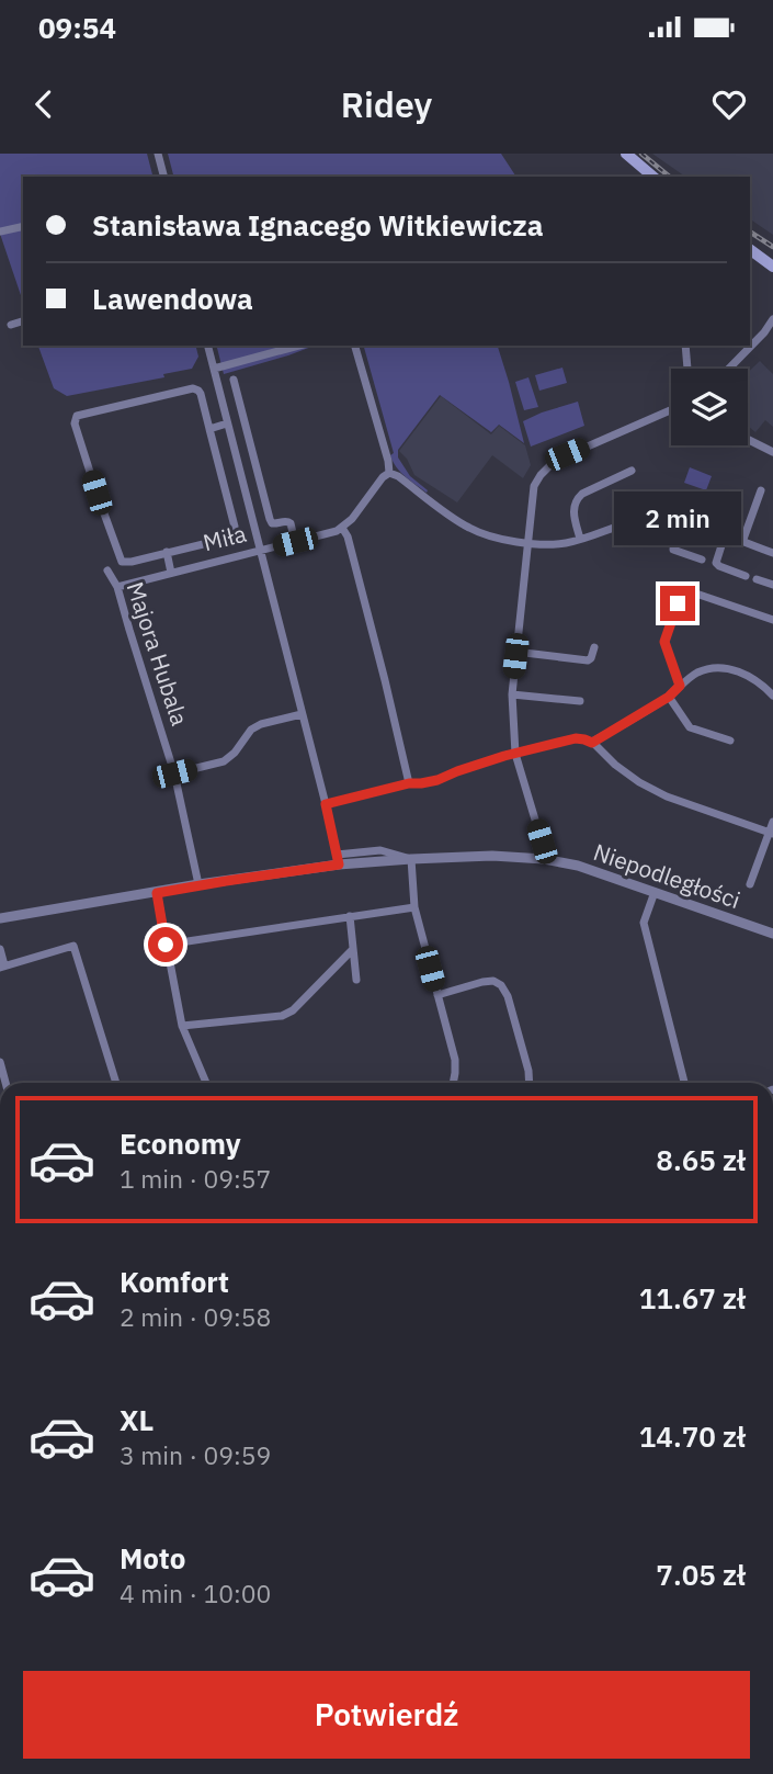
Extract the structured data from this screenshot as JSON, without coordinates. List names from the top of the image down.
{
  "streets": {
    "street": ["Miła", "Majora Hubala", "Niepodległości"]
  },
  "crossings": [
    ["Miła", "Majora Hubala"],
    ["Majora Hubala", "Niepodległości"]
  ],
  "page": {
    "status": "09:54",
    "header": "Ridey",
    "banner": ["Stanisława Ignacego Witkiewicza", "Lawendowa"],
    "bubble": "2 min",
    "list": [
      {
        "name": "Economy",
        "note": "1 min · 09:57",
        "value": "8.65 zł"
      },
      {
        "name": "Komfort",
        "note": "2 min · 09:58",
        "value": "11.67 zł"
      },
      {
        "name": "XL",
        "note": "3 min · 09:59",
        "value": "14.70 zł"
      },
      {
        "name": "Moto",
        "note": "4 min · 10:00",
        "value": "7.05 zł"
      }
    ],
    "buttons": "Potwierdź"
  }
}
